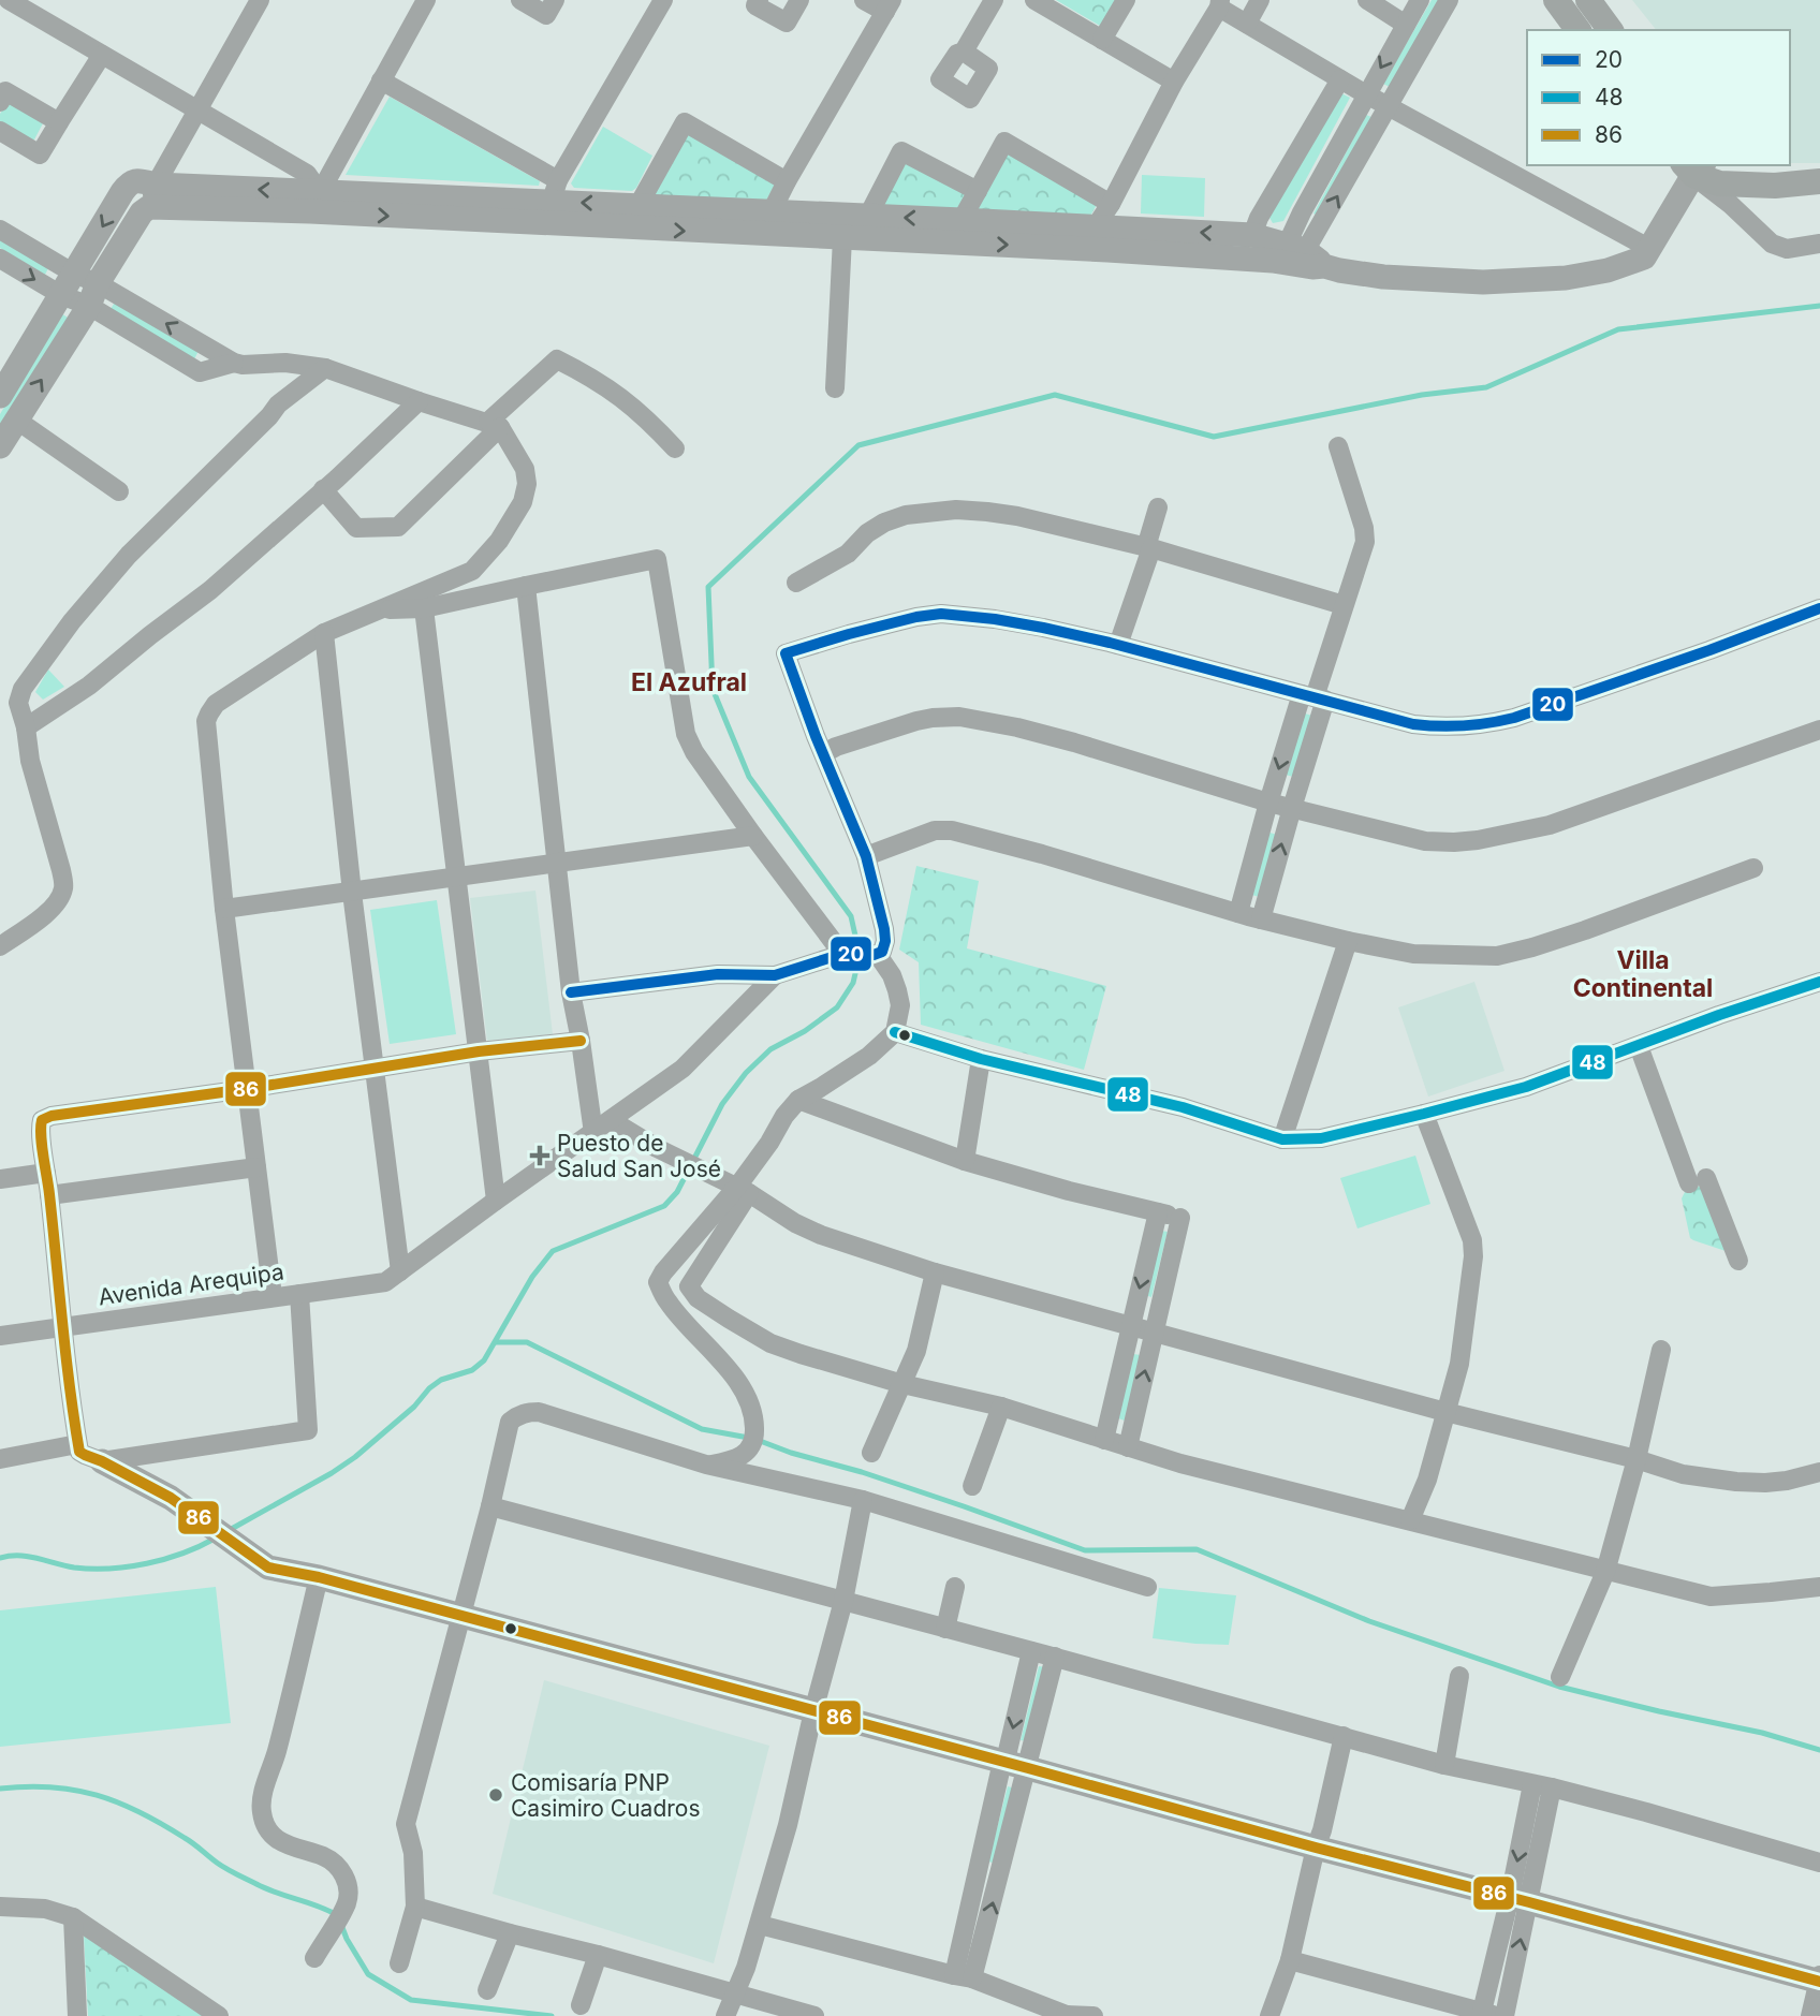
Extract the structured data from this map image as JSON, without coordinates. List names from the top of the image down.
{
  "streets": {
    "street": ["Avenida Arequipa"]
  },
  "districts": ["El Azufral", "Villa Continental"],
  "places": {
    "health": ["Puesto de Salud San José"],
    "other": ["Comisaría PNP Casimiro Cuadros"]
  },
  "lines": ["transit line 20", "transit line 48", "transit line 86"],
  "legend": ["20", "48", "86"]
}
